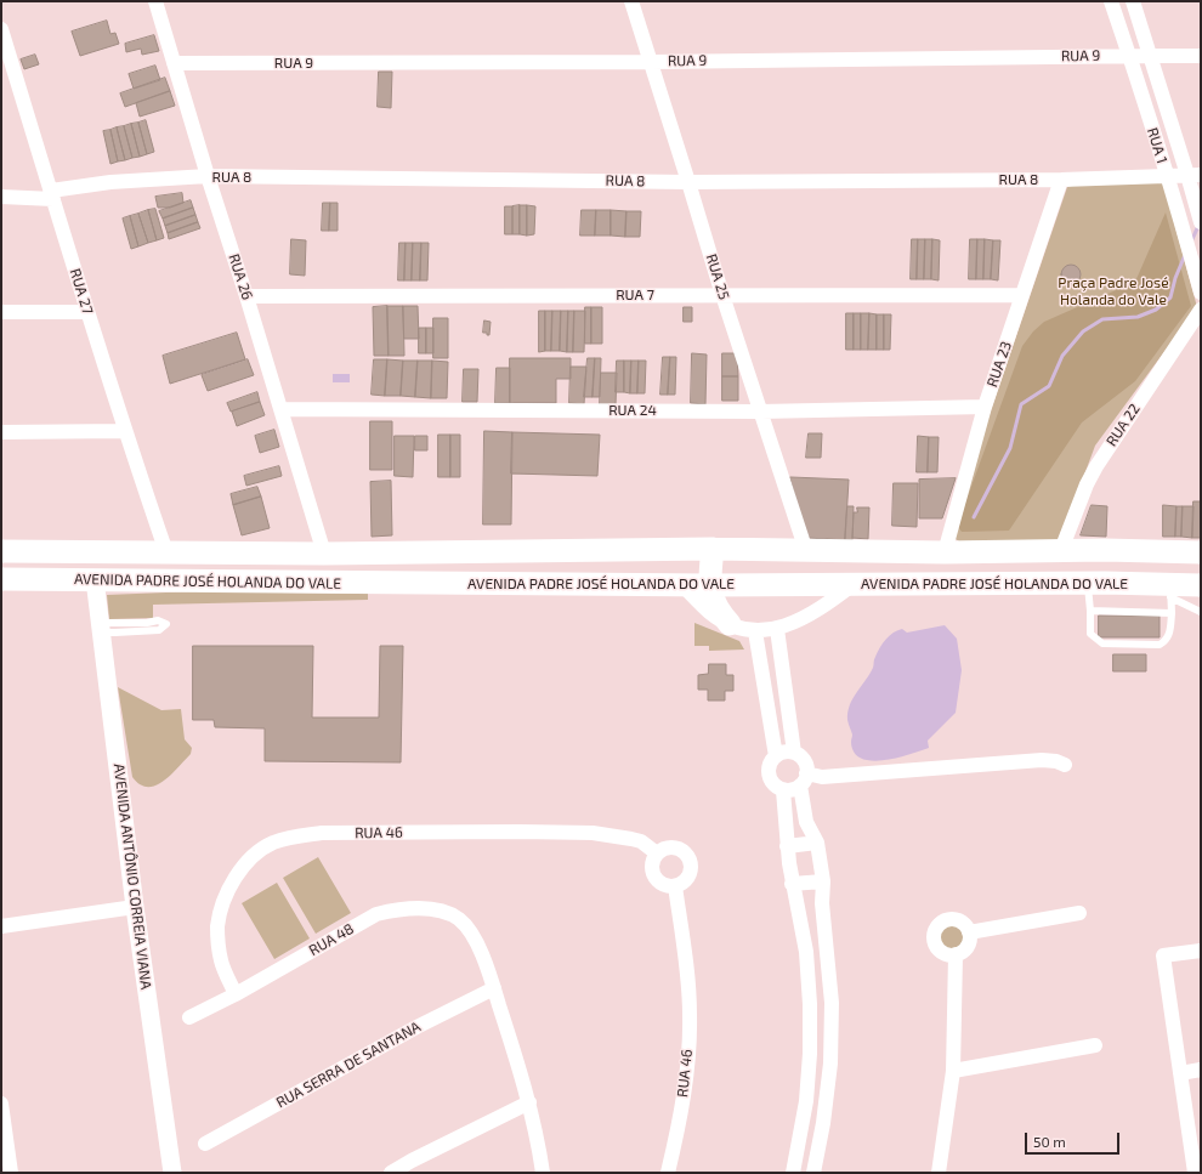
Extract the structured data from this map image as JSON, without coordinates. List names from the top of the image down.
{
  "streets": {
    "main road": ["AVENIDA PADRE JOSÉ HOLANDA DO VALE"],
    "street": [
      "RUA 9",
      "RUA 1",
      "RUA 8",
      "RUA 26",
      "RUA 25",
      "RUA 27",
      "RUA 7",
      "RUA 23",
      "RUA 24",
      "RUA 22",
      "RUA 46",
      "AVENIDA ANTÔNIO CORREIA VIANA",
      "RUA 48",
      "RUA SERRA DE SANTANA"
    ]
  },
  "crossings": [
    ["RUA 9", "RUA 1"],
    ["RUA 9", "RUA 26"],
    ["RUA 9", "RUA 25"],
    ["RUA 1", "RUA 8"],
    ["RUA 8", "RUA 26"],
    ["RUA 8", "RUA 25"],
    ["RUA 8", "RUA 27"],
    ["RUA 8", "RUA 23"],
    ["RUA 26", "RUA 7"],
    ["RUA 26", "RUA 24"],
    ["RUA 26", "AVENIDA PADRE JOSÉ HOLANDA DO VALE"],
    ["RUA 25", "RUA 7"],
    ["RUA 25", "RUA 24"],
    ["RUA 25", "AVENIDA PADRE JOSÉ HOLANDA DO VALE"],
    ["RUA 27", "AVENIDA PADRE JOSÉ HOLANDA DO VALE"],
    ["RUA 7", "RUA 23"],
    ["RUA 23", "RUA 24"],
    ["RUA 23", "AVENIDA PADRE JOSÉ HOLANDA DO VALE"],
    ["RUA 22", "AVENIDA PADRE JOSÉ HOLANDA DO VALE"],
    ["AVENIDA PADRE JOSÉ HOLANDA DO VALE", "AVENIDA ANTÔNIO CORREIA VIANA"],
    ["RUA 46", "RUA 48"],
    ["RUA 48", "RUA SERRA DE SANTANA"]
  ],
  "parks": ["Praça Padre José Holanda do Vale"],
  "scale_bar": "50 m"
}
